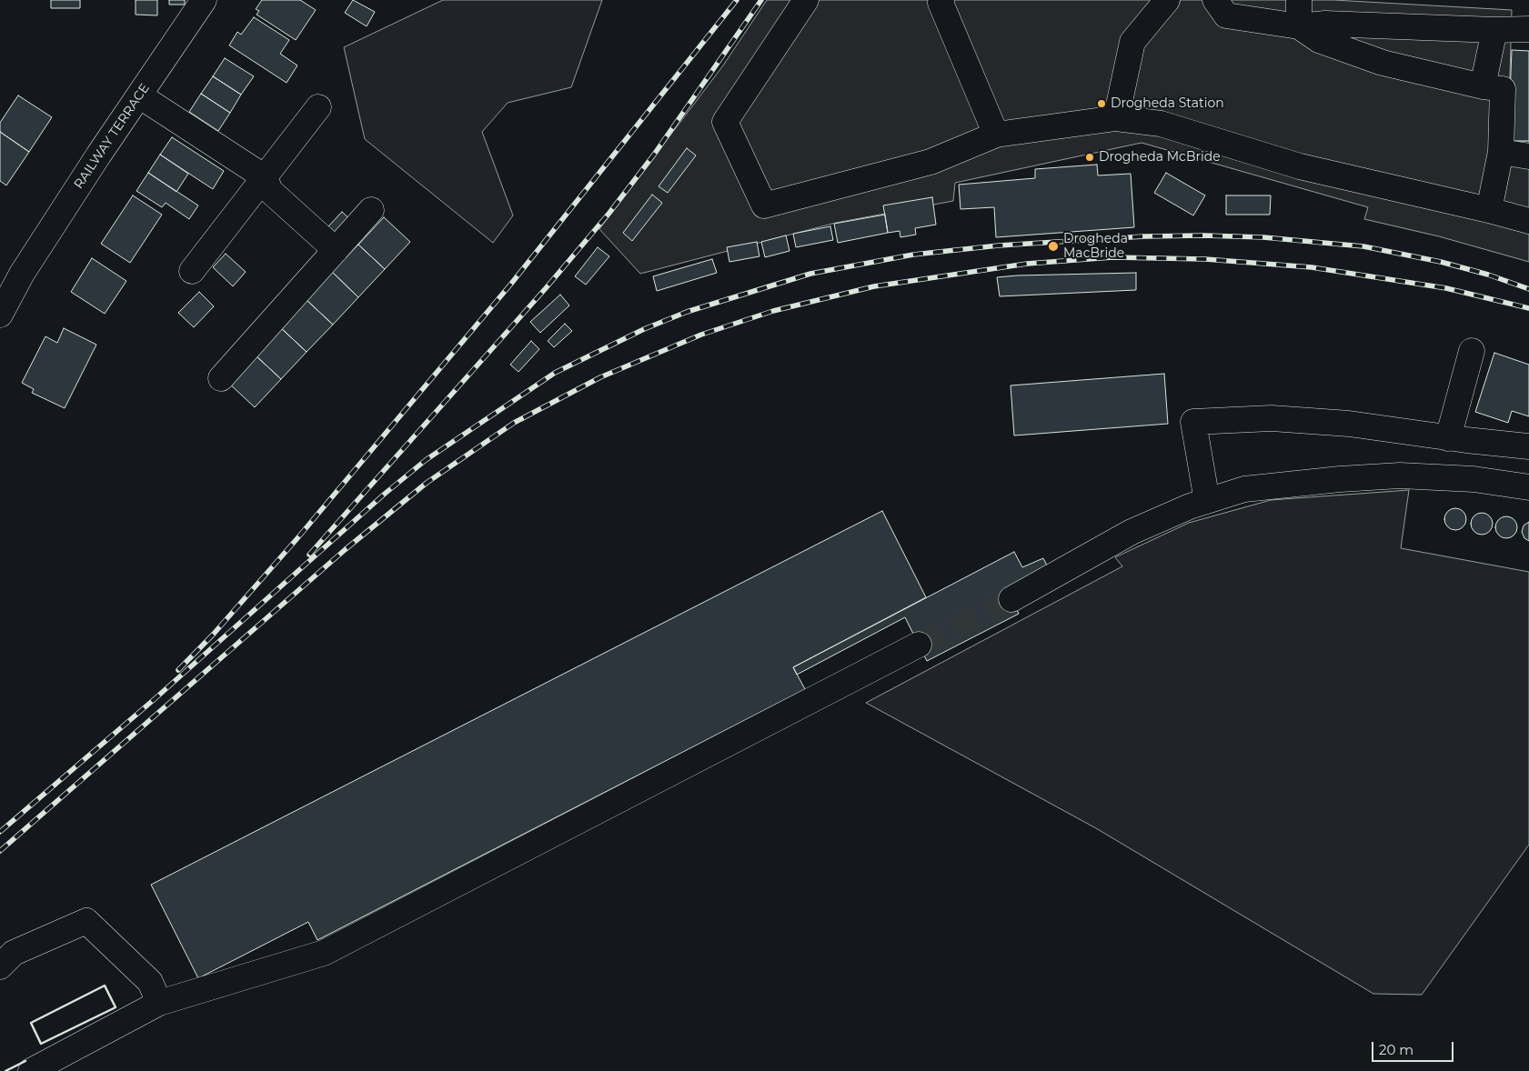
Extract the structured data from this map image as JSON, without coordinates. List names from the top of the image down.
{
  "streets": {
    "street": ["RAILWAY TERRACE"]
  },
  "places": ["Drogheda Station", "Drogheda McBride", "Drogheda MacBride"],
  "scale_bar": "20 m"
}
